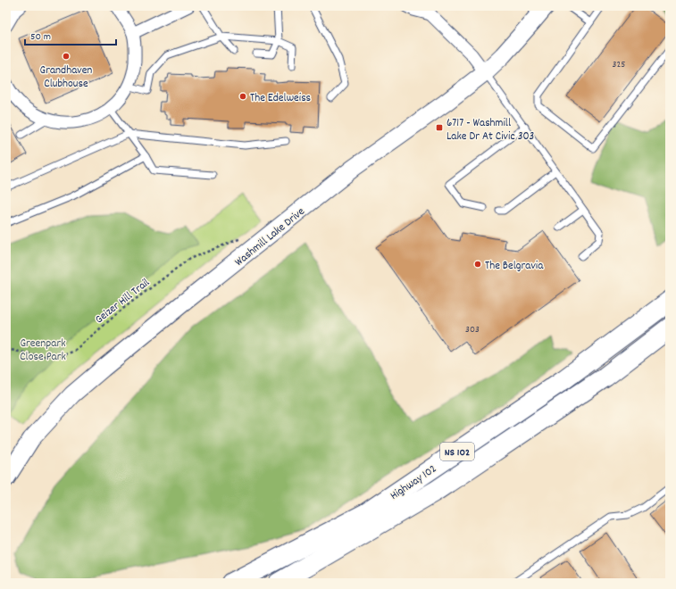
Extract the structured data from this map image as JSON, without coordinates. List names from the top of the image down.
{
  "streets": {
    "highway": ["NS 102", "Highway 102"],
    "street": ["Washmill Lake Drive"],
    "path": ["Geizer Hill Trail"]
  },
  "parks": ["Greenpark Close Park"],
  "places": {
    "other": ["Grandhaven Clubhouse", "The Edelweiss", "The Belgravia"],
    "transit": ["6717 - Washmill Lake Dr At Civic 303"]
  },
  "house_numbers": ["325", "303"],
  "scale_bar": "50 m"
}
